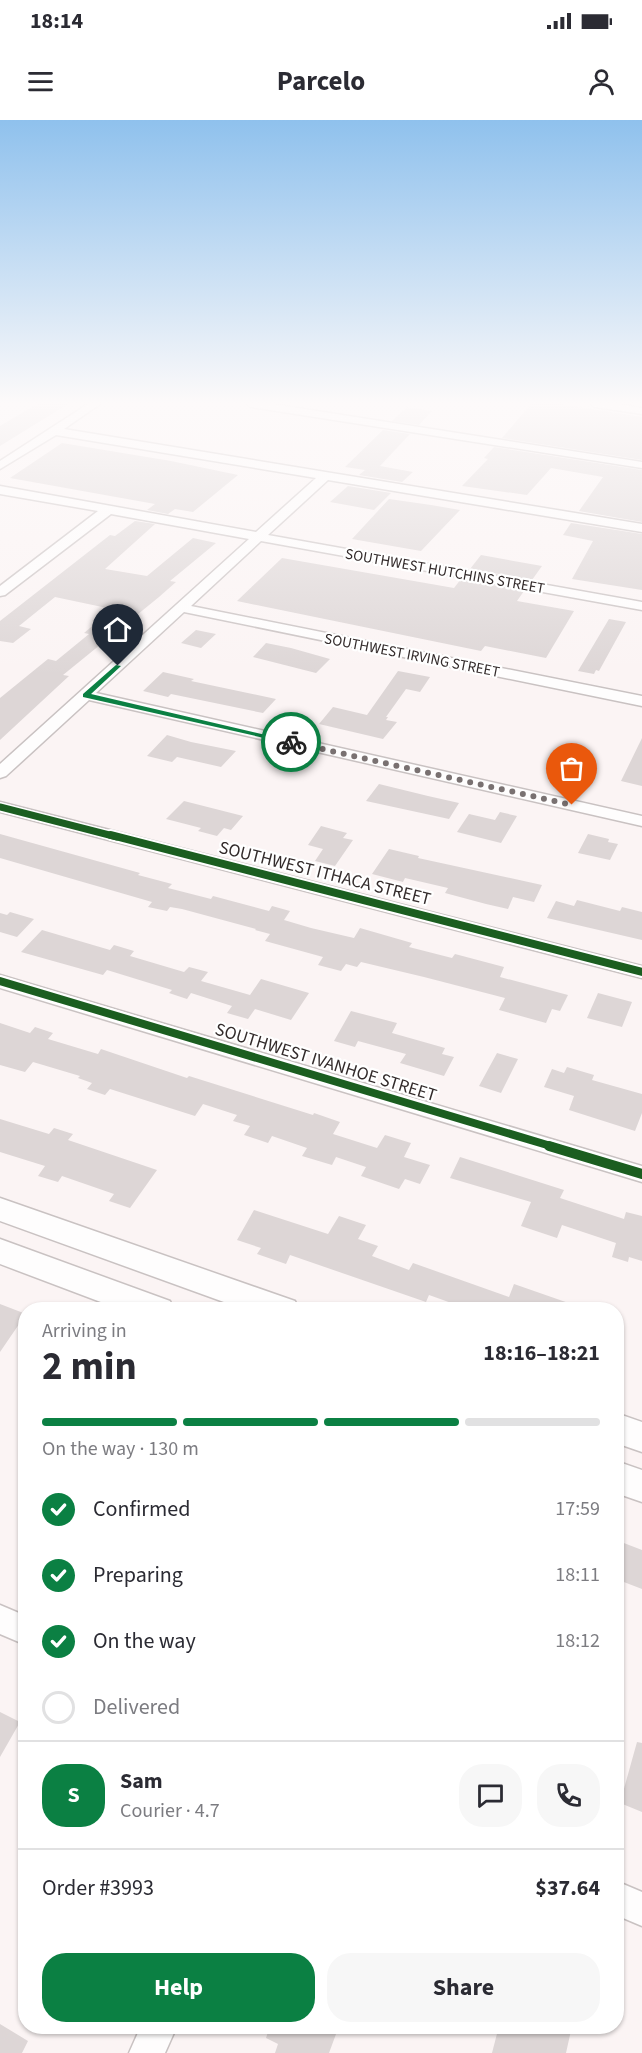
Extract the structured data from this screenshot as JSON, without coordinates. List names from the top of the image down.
{
  "streets": {
    "street": [
      "SOUTHWEST HUTCHINS STREET",
      "SOUTHWEST IRVING STREET",
      "SOUTHWEST ITHACA STREET",
      "SOUTHWEST IVANHOE STREET"
    ]
  },
  "page": {
    "status": "18:14",
    "header": "Parcelo",
    "heading": ["2 min", "Arriving in", "18:16–18:21"],
    "panel": [
      "Sam",
      "Courier · 4.7",
      "Order #3993",
      "$37.64"
    ],
    "bar": "On the way · 130 m",
    "list": [
      ["Confirmed", "17:59"],
      ["Preparing", "18:11"],
      ["On the way", "18:12"],
      "Delivered"
    ],
    "round": "S",
    "buttons": ["Help", "Share"]
  }
}
